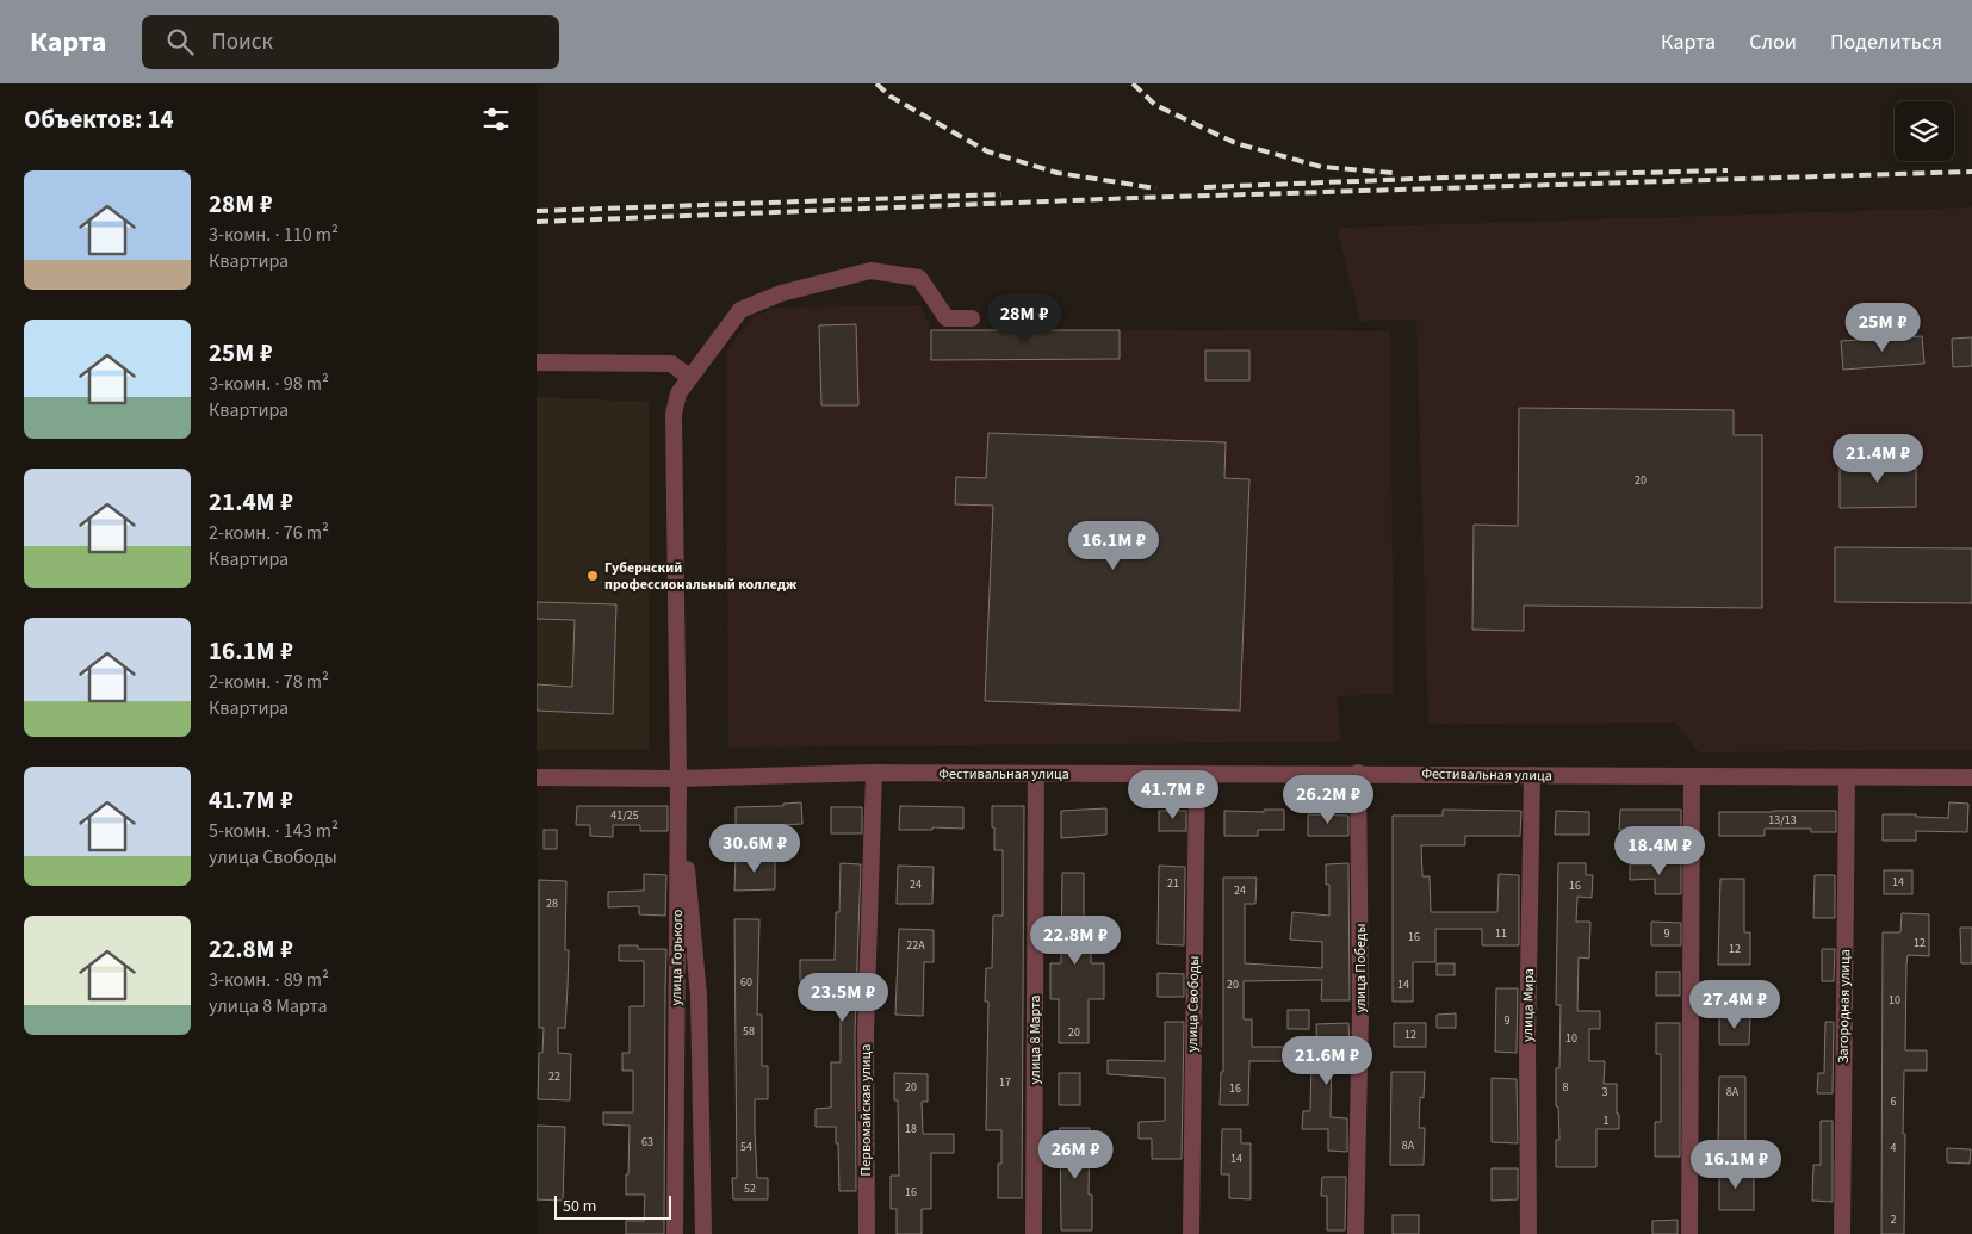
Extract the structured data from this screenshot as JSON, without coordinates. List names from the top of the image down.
{
  "streets": {
    "street": [
      "Фестивальная улица",
      "улица Горького",
      "улица Победы",
      "улица Свободы",
      "улица Мира",
      "Загородная улица",
      "улица 8 Марта",
      "Первомайская улица"
    ]
  },
  "crossings": [
    ["Фестивальная улица", "улица Горького"],
    ["Фестивальная улица", "улица Победы"],
    ["Фестивальная улица", "улица Свободы"],
    ["Фестивальная улица", "улица Мира"],
    ["Фестивальная улица", "Загородная улица"],
    ["Фестивальная улица", "улица 8 Марта"],
    ["Фестивальная улица", "Первомайская улица"]
  ],
  "places": ["Губернский профессиональный колледж"],
  "house_numbers": [
    "20",
    "41/25",
    "13/13",
    "14",
    "21",
    "24",
    "16",
    "24",
    "28",
    "11",
    "9",
    "16",
    "12",
    "22А",
    "12",
    "60",
    "20",
    "14",
    "10",
    "9",
    "58",
    "20",
    "12",
    "10",
    "22",
    "17",
    "20",
    "8",
    "16",
    "3",
    "8А",
    "6",
    "1",
    "18",
    "63",
    "8А",
    "54",
    "4",
    "14",
    "52",
    "16",
    "2"
  ],
  "scale_bar": "50 m",
  "page": {
    "header": "Карта",
    "search": "Поиск",
    "nav": ["Карта", "Слои", "Поделиться"],
    "heading": "Объектов: 14",
    "list": [
      {
        "name": "28M ₽",
        "note": "3-комн. · 110 m² · Квартира"
      },
      {
        "name": "25M ₽",
        "note": "3-комн. · 98 m² · Квартира"
      },
      {
        "name": "21.4M ₽",
        "note": "2-комн. · 76 m² · Квартира"
      },
      {
        "name": "16.1M ₽",
        "note": "2-комн. · 78 m² · Квартира"
      },
      {
        "name": "41.7M ₽",
        "note": "5-комн. · 143 m² · улица Свободы"
      },
      {
        "name": "22.8M ₽",
        "note": "3-комн. · 89 m² · улица 8 Марта"
      }
    ],
    "price": [
      "28M ₽",
      "25M ₽",
      "21.4M ₽",
      "16.1M ₽",
      "41.7M ₽",
      "26.2M ₽",
      "30.6M ₽",
      "18.4M ₽",
      "22.8M ₽",
      "23.5M ₽",
      "27.4M ₽",
      "21.6M ₽",
      "26M ₽",
      "16.1M ₽"
    ],
    "scale": "50 m"
  }
}
